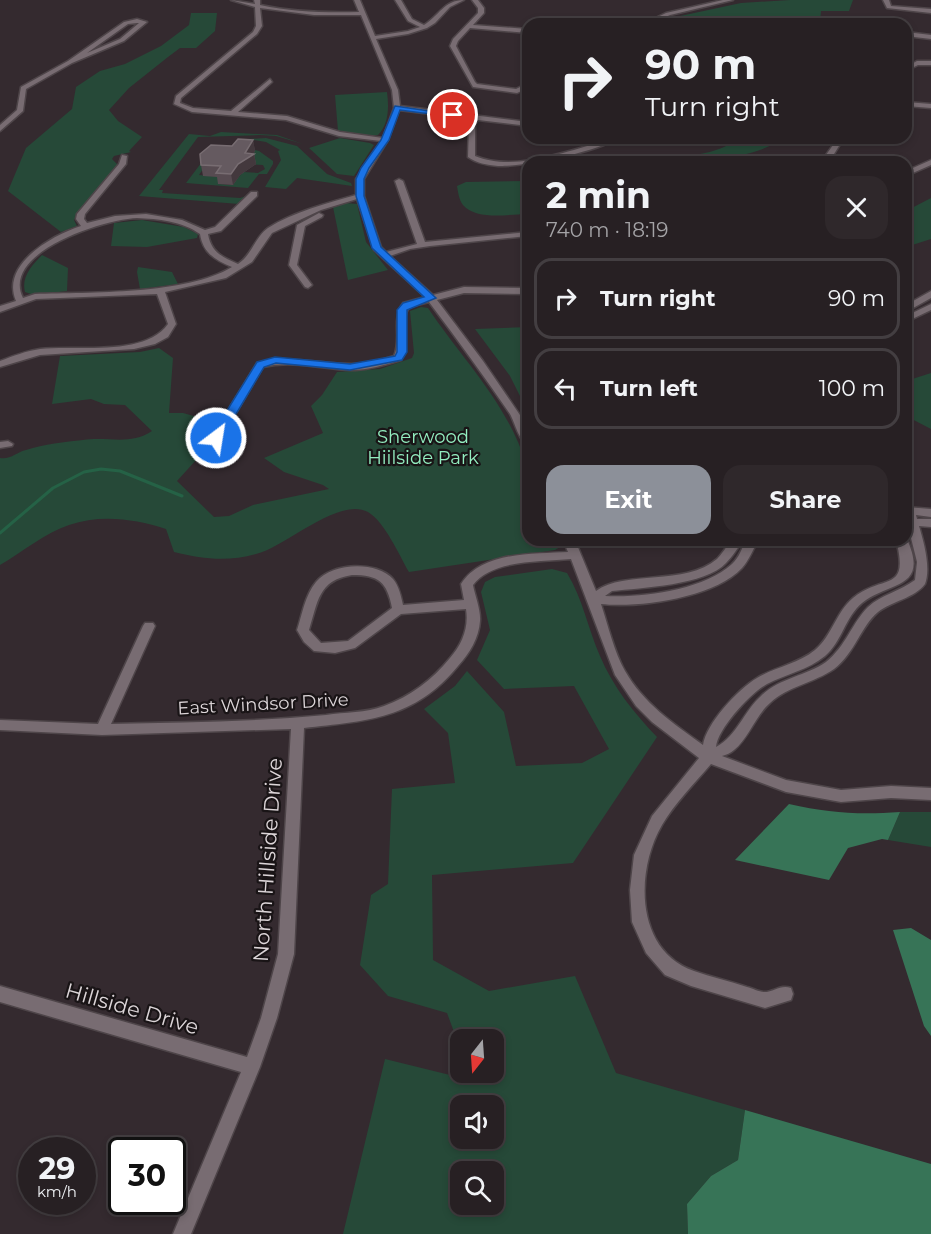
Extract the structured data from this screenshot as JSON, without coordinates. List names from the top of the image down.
{
  "streets": {
    "street": ["East Windsor Drive", "North Hillside Drive", "Hillside Drive"]
  },
  "crossings": [
    ["East Windsor Drive", "North Hillside Drive"],
    ["North Hillside Drive", "Hillside Drive"]
  ],
  "parks": ["Sherwood Hiilside Park"],
  "north": "bottom",
  "page": {
    "turn": ["90 m", "Turn right"],
    "heading": ["2 min", "740 m · 18:19"],
    "list": [
      {
        "name": "Turn right",
        "value": "90 m"
      },
      {
        "name": "Turn left",
        "value": "100 m"
      }
    ],
    "buttons": ["Exit", "Share"],
    "speed": "29 km/h",
    "limit": "30"
  }
}
